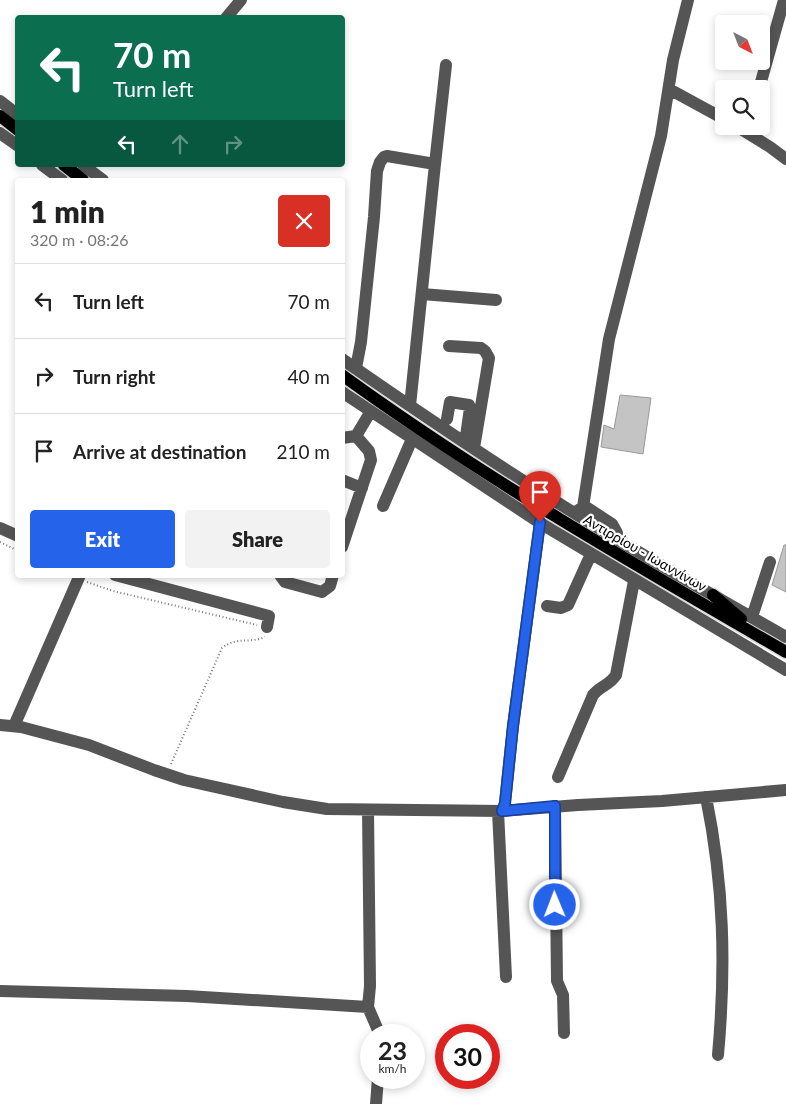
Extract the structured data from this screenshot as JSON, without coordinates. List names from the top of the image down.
{
  "streets": {
    "main road": ["Αντιρρίου - Ιωαννίνων"]
  },
  "north": "bottom right",
  "page": {
    "turn": ["70 m", "Turn left"],
    "heading": ["1 min", "320 m · 08:26"],
    "list": [
      {
        "name": "Turn left",
        "value": "70 m"
      },
      {
        "name": "Turn right",
        "value": "40 m"
      },
      {
        "name": "Arrive at destination",
        "value": "210 m"
      }
    ],
    "buttons": ["Exit", "Share"],
    "speed": "23 km/h",
    "limit": "30"
  }
}
